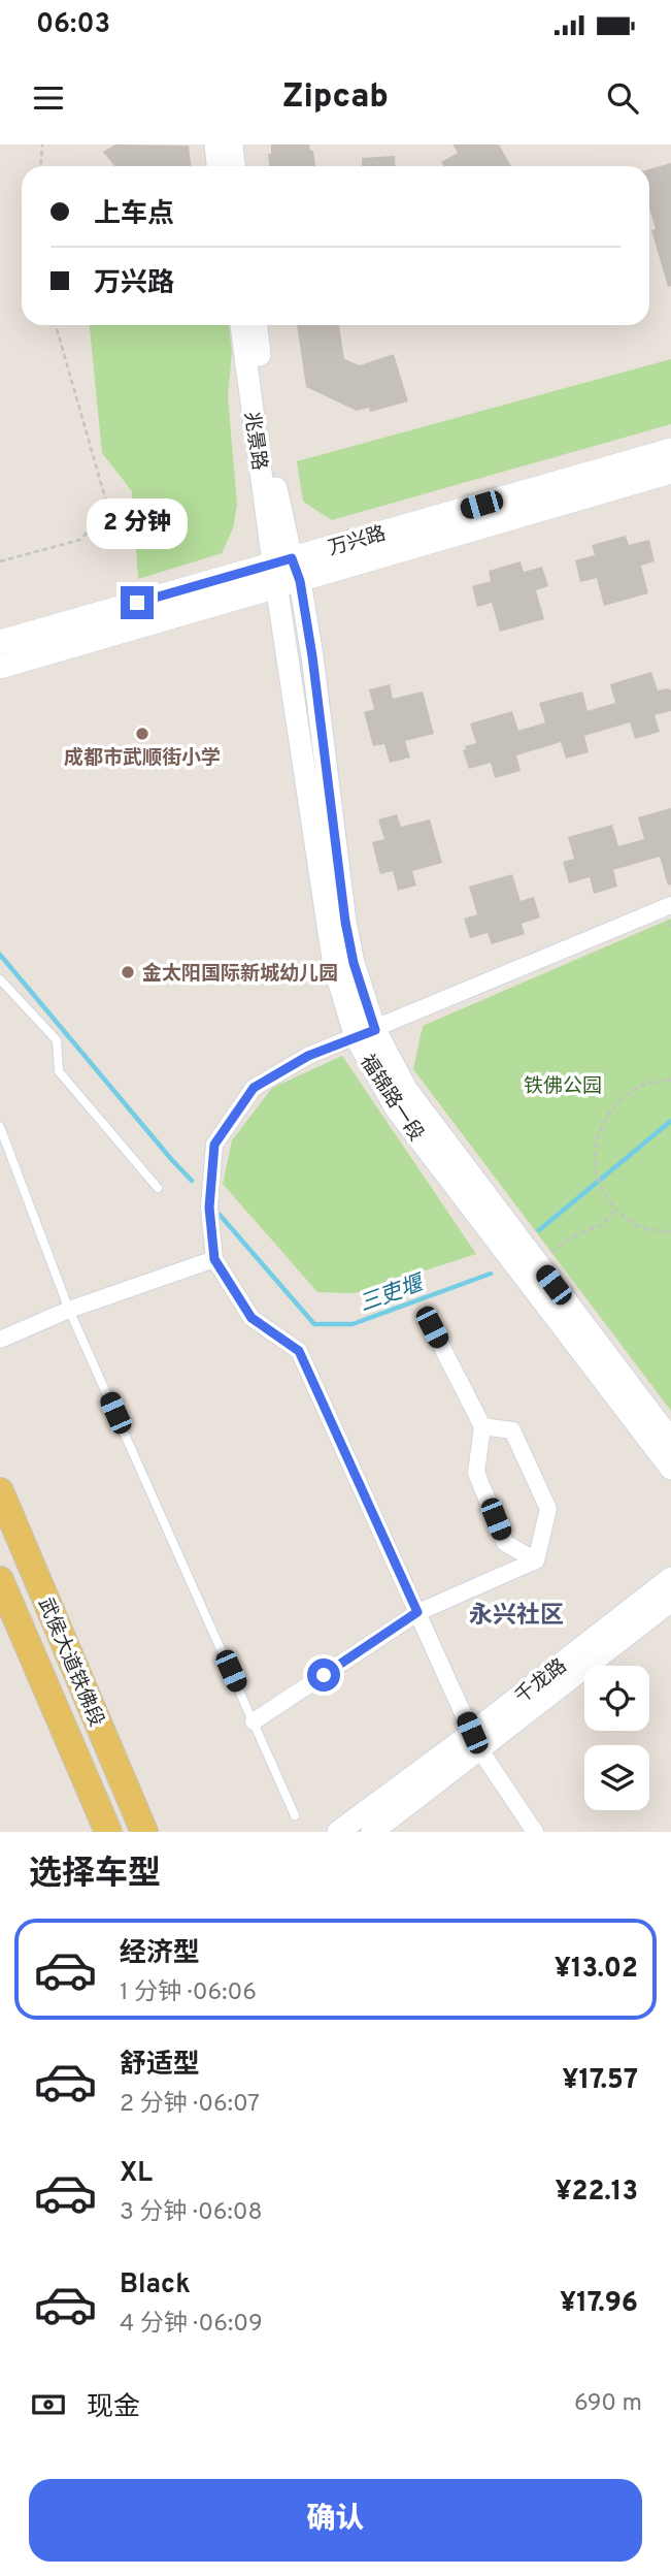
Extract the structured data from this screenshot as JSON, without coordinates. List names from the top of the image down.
{
  "streets": {
    "main road": ["万兴路", "武侯大道铁佛段"],
    "street": ["兆景路", "福锦路一段", "千龙路"]
  },
  "crossings": [
    ["兆景路", "万兴路"],
    ["兆景路", "福锦路一段"],
    ["万兴路", "福锦路一段"]
  ],
  "districts": ["永兴社区"],
  "water": ["三吏堰"],
  "parks": ["铁佛公园"],
  "places": ["成都市武顺街小学", "金太阳国际新城幼儿园"],
  "page": {
    "status": "06:03",
    "header": "Zipcab",
    "banner": ["上车点", "万兴路"],
    "bubble": "2 分钟",
    "heading": "选择车型",
    "list": [
      {
        "name": "经济型",
        "note": "1 分钟 · 06:06",
        "value": "¥13.02"
      },
      {
        "name": "舒适型",
        "note": "2 分钟 · 06:07",
        "value": "¥17.57"
      },
      {
        "name": "XL",
        "note": "3 分钟 · 06:08",
        "value": "¥22.13"
      },
      {
        "name": "Black",
        "note": "4 分钟 · 06:09",
        "value": "¥17.96"
      }
    ],
    "pay": ["现金", "690 m"],
    "buttons": "确认"
  }
}
